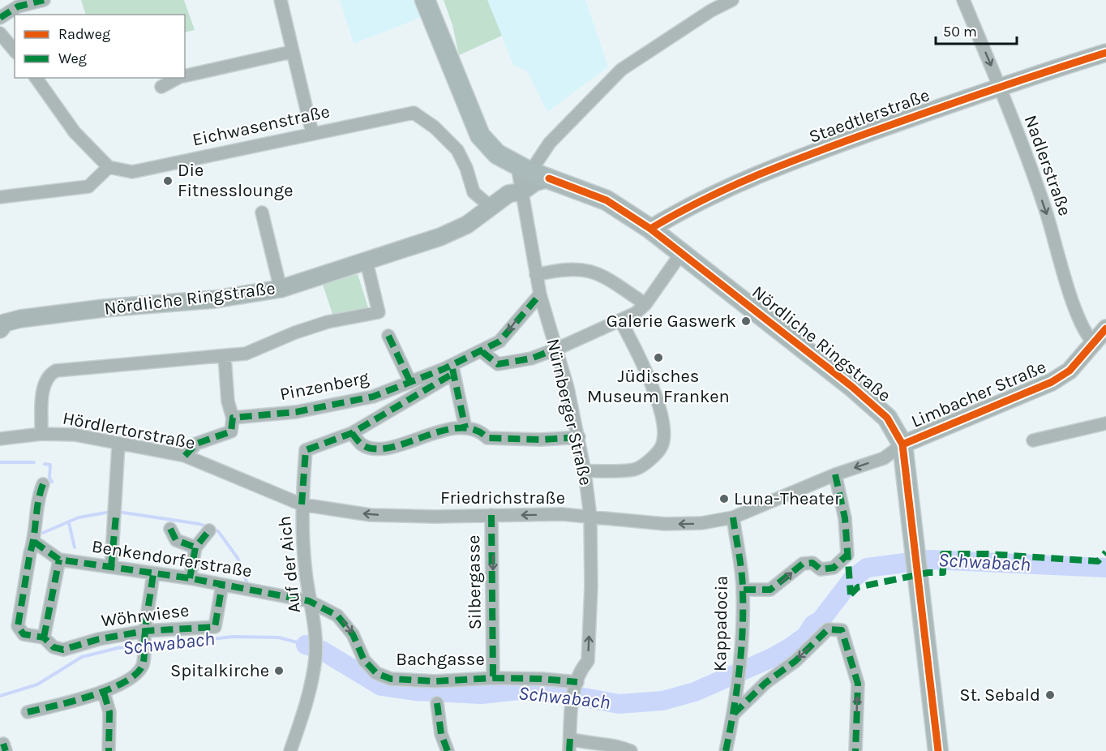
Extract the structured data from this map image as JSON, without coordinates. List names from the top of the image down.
{
  "streets": {
    "main road": ["Staedtlerstraße", "Nördliche Ringstraße", "Limbacher Straße"],
    "street": [
      "Eichwasenstraße",
      "Nadlerstraße",
      "Pinzenberg",
      "Nürnberger Straße",
      "Hördlertorstraße",
      "Friedrichstraße",
      "Benkendorferstraße",
      "Auf der Aich",
      "Silbergasse",
      "Wöhrwiese",
      "Kappadocia",
      "Bachgasse"
    ]
  },
  "crossings": [
    ["Staedtlerstraße", "Nadlerstraße"],
    ["Staedtlerstraße", "Nördliche Ringstraße"],
    ["Eichwasenstraße", "Nördliche Ringstraße"],
    ["Nadlerstraße", "Limbacher Straße"],
    ["Nördliche Ringstraße", "Limbacher Straße"],
    ["Nördliche Ringstraße", "Nürnberger Straße"],
    ["Nördliche Ringstraße", "Friedrichstraße"],
    ["Pinzenberg", "Nürnberger Straße"],
    ["Limbacher Straße", "Friedrichstraße"],
    ["Nürnberger Straße", "Friedrichstraße"],
    ["Nürnberger Straße", "Bachgasse"],
    ["Hördlertorstraße", "Friedrichstraße"],
    ["Hördlertorstraße", "Auf der Aich"],
    ["Friedrichstraße", "Auf der Aich"],
    ["Friedrichstraße", "Silbergasse"],
    ["Friedrichstraße", "Kappadocia"],
    ["Benkendorferstraße", "Auf der Aich"],
    ["Benkendorferstraße", "Wöhrwiese"],
    ["Benkendorferstraße", "Bachgasse"],
    ["Auf der Aich", "Bachgasse"],
    ["Silbergasse", "Bachgasse"]
  ],
  "one_way": ["Nadlerstraße", "Silbergasse", "Bachgasse"],
  "water": ["Schwabach"],
  "places": [
    "Die Fitnesslounge",
    "Galerie Gaswerk",
    "Jüdisches Museum Franken",
    "Luna-Theater",
    "Spitalkirche",
    "St. Sebald"
  ],
  "legend": ["Radweg", "Weg"],
  "scale_bar": "50 m"
}
